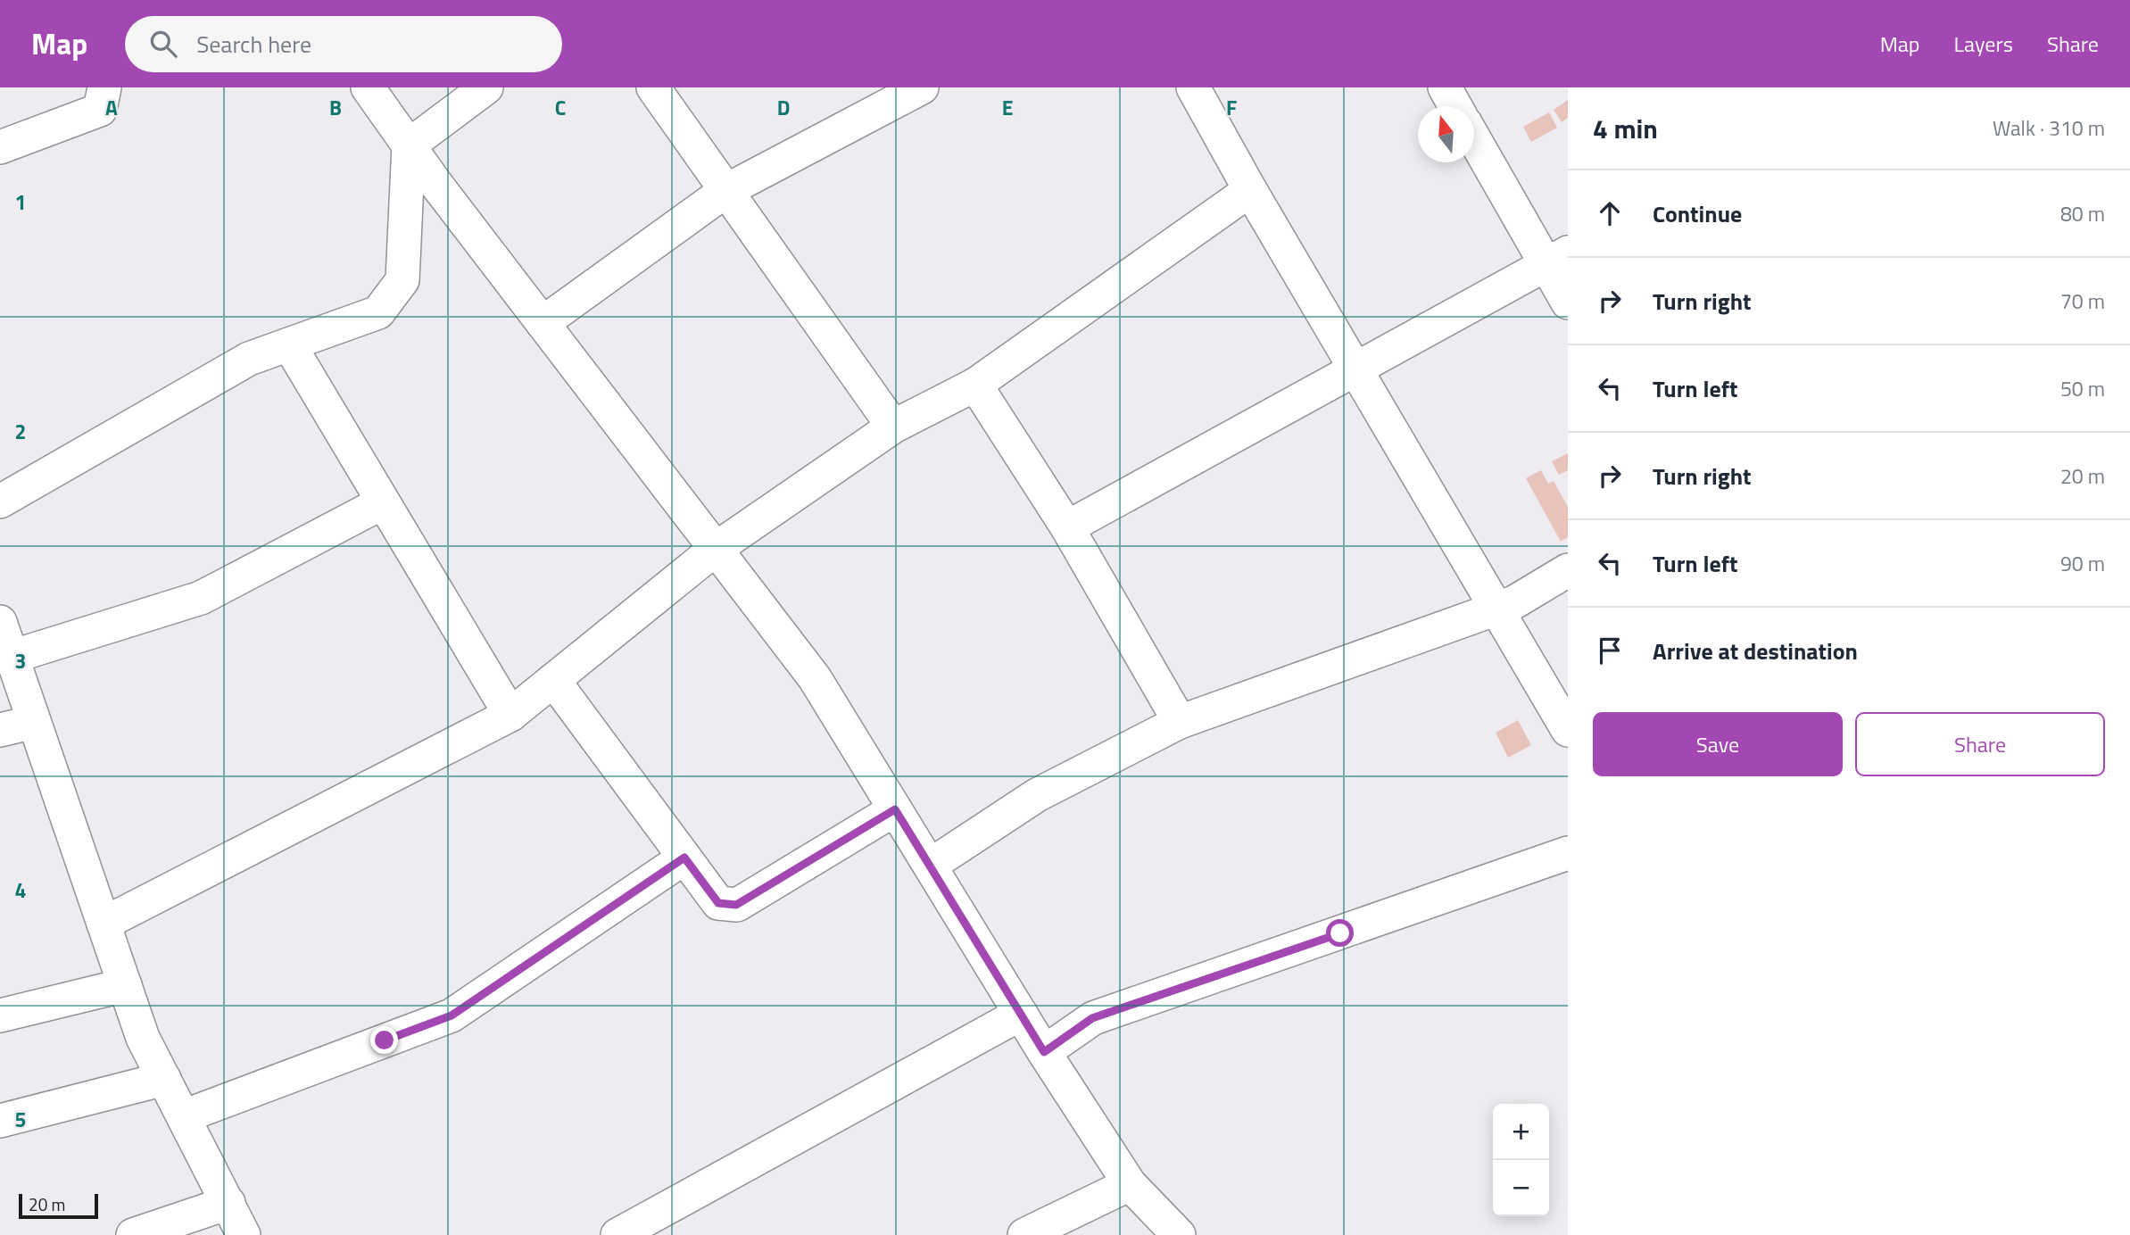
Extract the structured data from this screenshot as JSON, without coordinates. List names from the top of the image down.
{
  "scale_bar": "20 m",
  "north": "top",
  "page": {
    "header": "Map",
    "search": "Search here",
    "nav": ["Map", "Layers", "Share"],
    "heading": ["4 min", "Walk · 310 m"],
    "list": [
      ["Continue", "80 m"],
      ["Turn right", "70 m"],
      ["Turn left", "50 m"],
      ["Turn right", "20 m"],
      ["Turn left", "90 m"],
      "Arrive at destination"
    ],
    "buttons": ["Save", "Share"],
    "map_buttons": ["+", "−"],
    "scale": "20 m"
  },
  "grid": {
    "columns": [
      "A",
      "B",
      "C",
      "D",
      "E",
      "F"
    ],
    "rows": [
      "1",
      "2",
      "3",
      "4",
      "5"
    ]
  }
}
